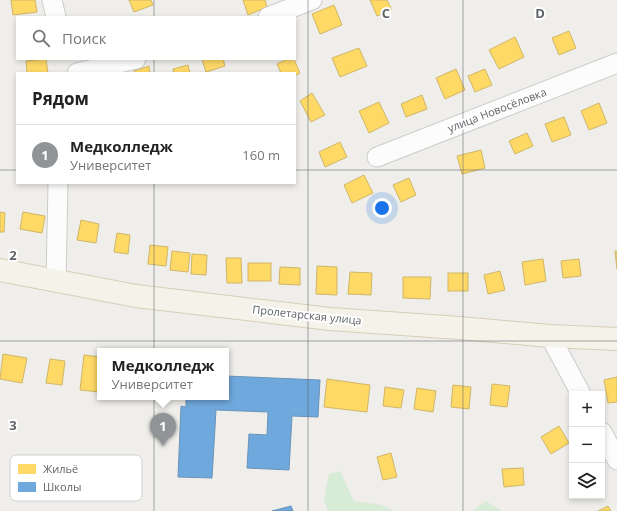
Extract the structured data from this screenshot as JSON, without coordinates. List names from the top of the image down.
{
  "streets": {
    "main road": ["Пролетарская улица"],
    "street": ["улица Новосёловка"]
  },
  "legend": ["Жильё", "Школы"],
  "page": {
    "search": "Поиск",
    "heading": "Рядом",
    "list": [
      {
        "mark": "1",
        "name": "Медколледж",
        "note": "Университет",
        "value": "160 m"
      }
    ],
    "popup": ["Медколледж", "Университет"],
    "map_buttons": ["+", "−"],
    "pins": "1"
  },
  "grid": {
    "columns": ["C", "D"],
    "rows": ["2", "3"]
  }
}
